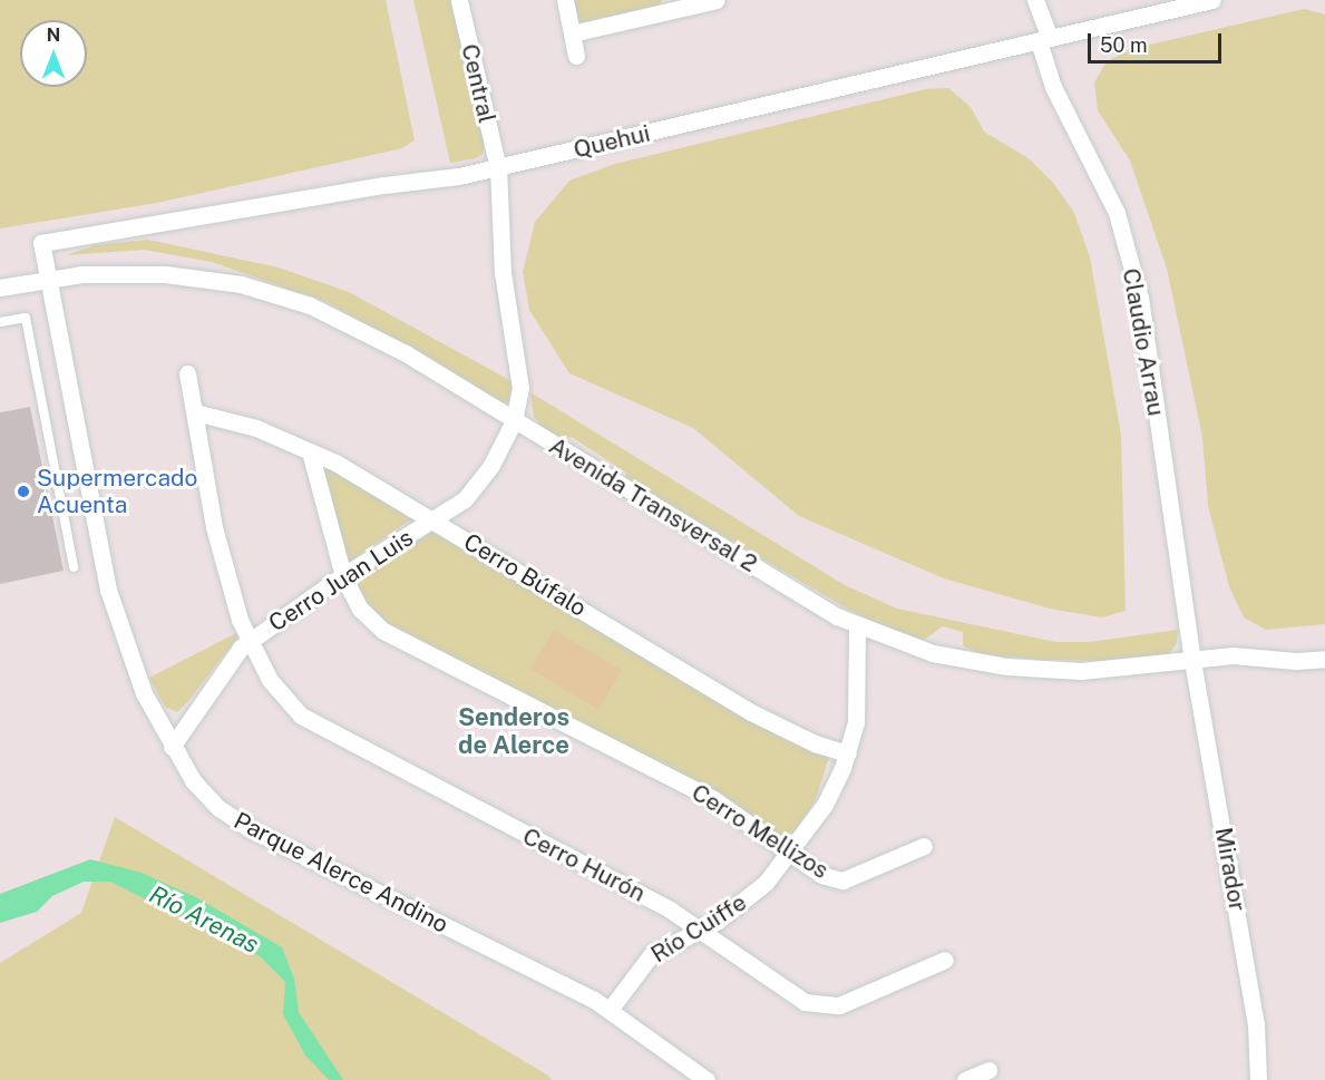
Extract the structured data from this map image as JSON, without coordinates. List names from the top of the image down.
{
  "streets": {
    "street": [
      "Central",
      "Quehui",
      "Claudio Arrau",
      "Avenida Transversal 2",
      "Cerro Búfalo",
      "Cerro Juan Luis",
      "Cerro Mellizos",
      "Cerro Hurón",
      "Mirador",
      "Parque Alerce Andino",
      "Río Cuiffe"
    ]
  },
  "crossings": [
    ["Central", "Quehui"],
    ["Central", "Avenida Transversal 2"],
    ["Central", "Cerro Juan Luis"],
    ["Quehui", "Claudio Arrau"],
    ["Quehui", "Avenida Transversal 2"],
    ["Quehui", "Parque Alerce Andino"],
    ["Claudio Arrau", "Avenida Transversal 2"],
    ["Claudio Arrau", "Mirador"],
    ["Avenida Transversal 2", "Cerro Juan Luis"],
    ["Avenida Transversal 2", "Mirador"],
    ["Avenida Transversal 2", "Parque Alerce Andino"],
    ["Avenida Transversal 2", "Río Cuiffe"],
    ["Cerro Búfalo", "Cerro Juan Luis"],
    ["Cerro Búfalo", "Cerro Mellizos"],
    ["Cerro Búfalo", "Cerro Hurón"],
    ["Cerro Búfalo", "Río Cuiffe"],
    ["Cerro Juan Luis", "Cerro Mellizos"],
    ["Cerro Juan Luis", "Cerro Hurón"],
    ["Cerro Juan Luis", "Parque Alerce Andino"],
    ["Cerro Mellizos", "Río Cuiffe"],
    ["Cerro Hurón", "Río Cuiffe"],
    ["Parque Alerce Andino", "Río Cuiffe"]
  ],
  "districts": ["Senderos de Alerce"],
  "water": ["Río Arenas"],
  "places": ["Supermercado Acuenta"],
  "scale_bar": "50 m",
  "north": "top"
}
